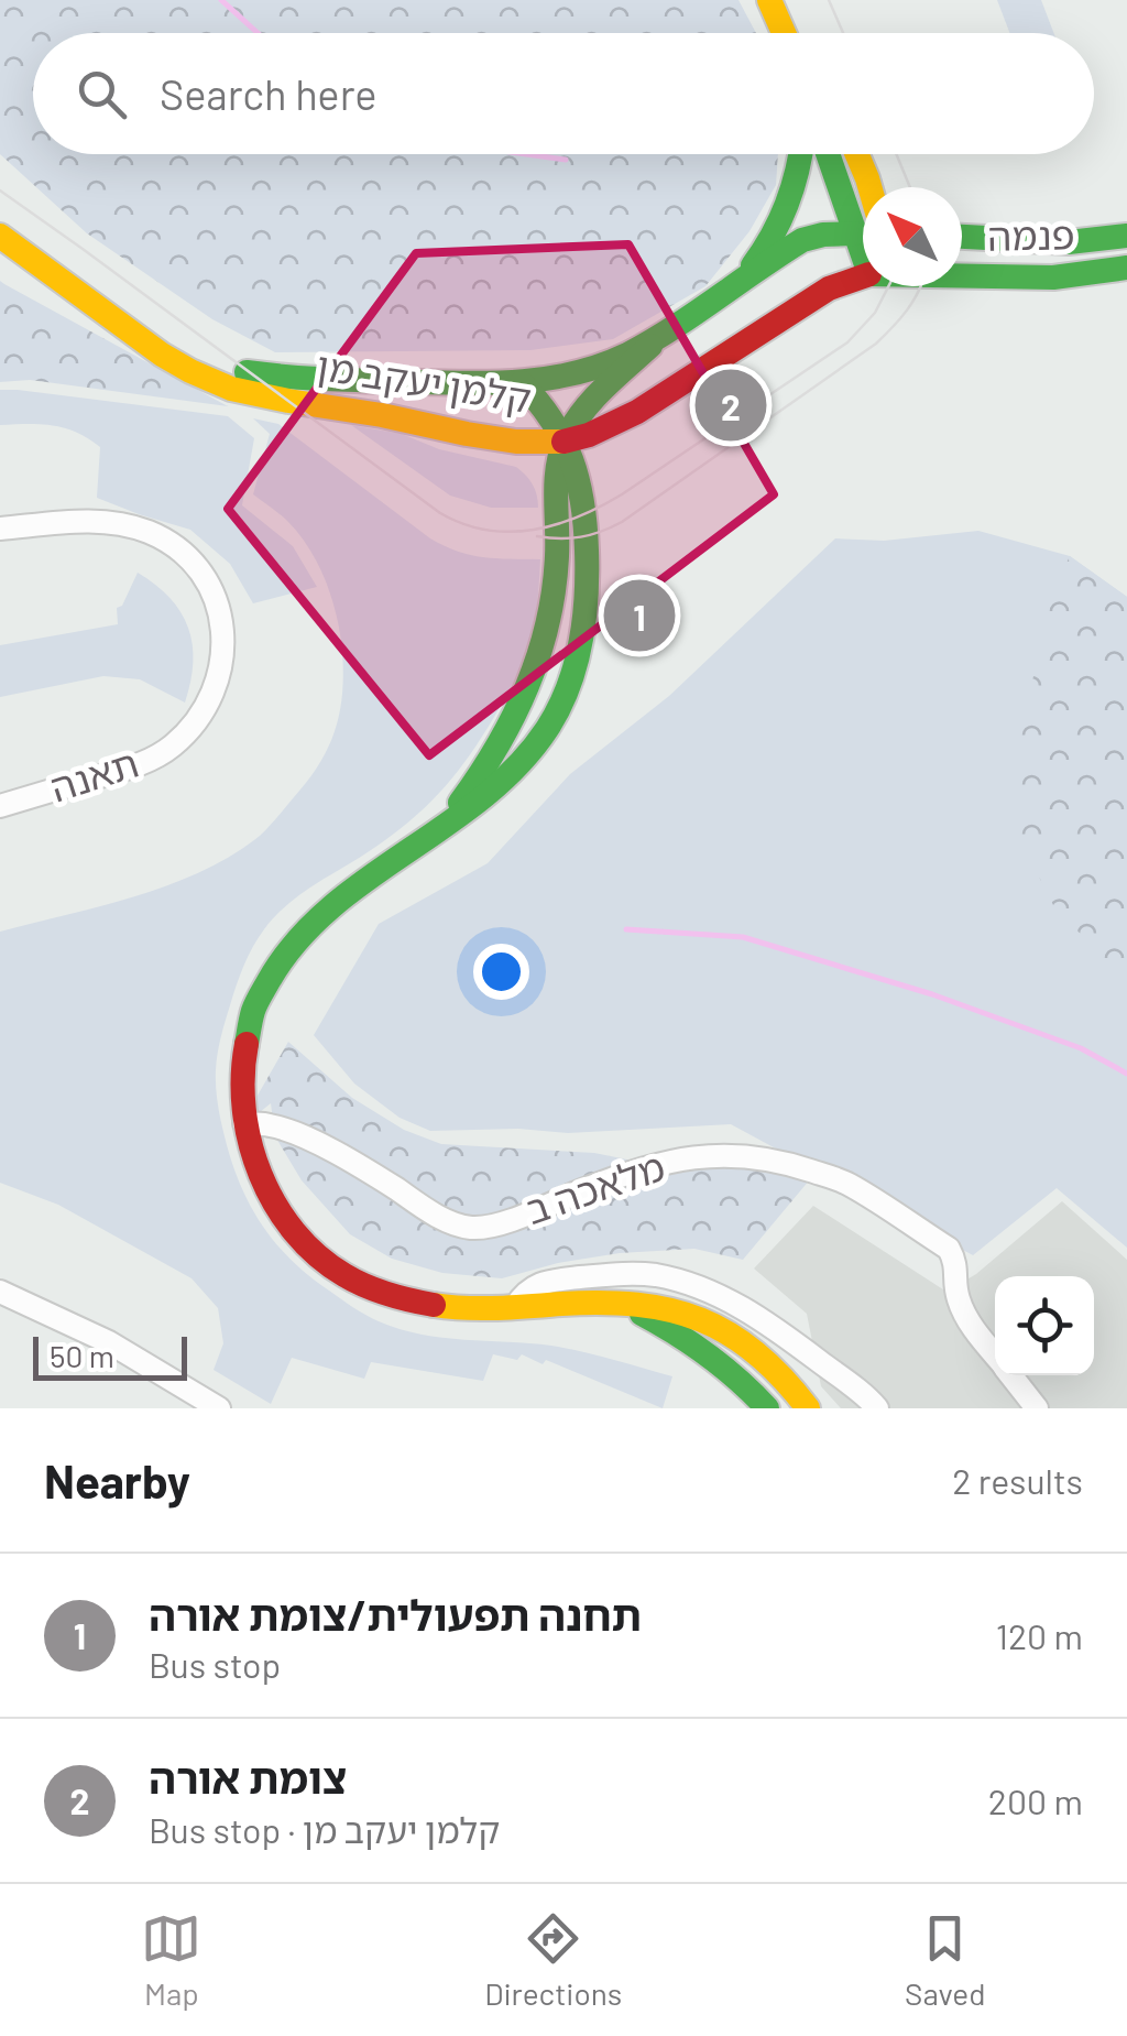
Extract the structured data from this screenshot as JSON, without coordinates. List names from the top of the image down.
{
  "streets": {
    "main road": ["פנמה", "קלמן יעקב מן"],
    "street": ["תאנה", "מלאכה ב"]
  },
  "scale_bar": "50 m",
  "north": "top left",
  "page": {
    "search": "Search here",
    "pins": ["2", "1"],
    "scale": "50 m",
    "heading": ["Nearby", "2 results"],
    "list": [
      {
        "mark": "1",
        "name": "תחנה תפעולית/צומת אורה",
        "note": "Bus stop",
        "value": "120 m"
      },
      {
        "mark": "2",
        "name": "צומת אורה",
        "note": "Bus stop · קלמן יעקב מן",
        "value": "200 m"
      }
    ],
    "nav": ["Map", "Directions", "Saved"]
  }
}
